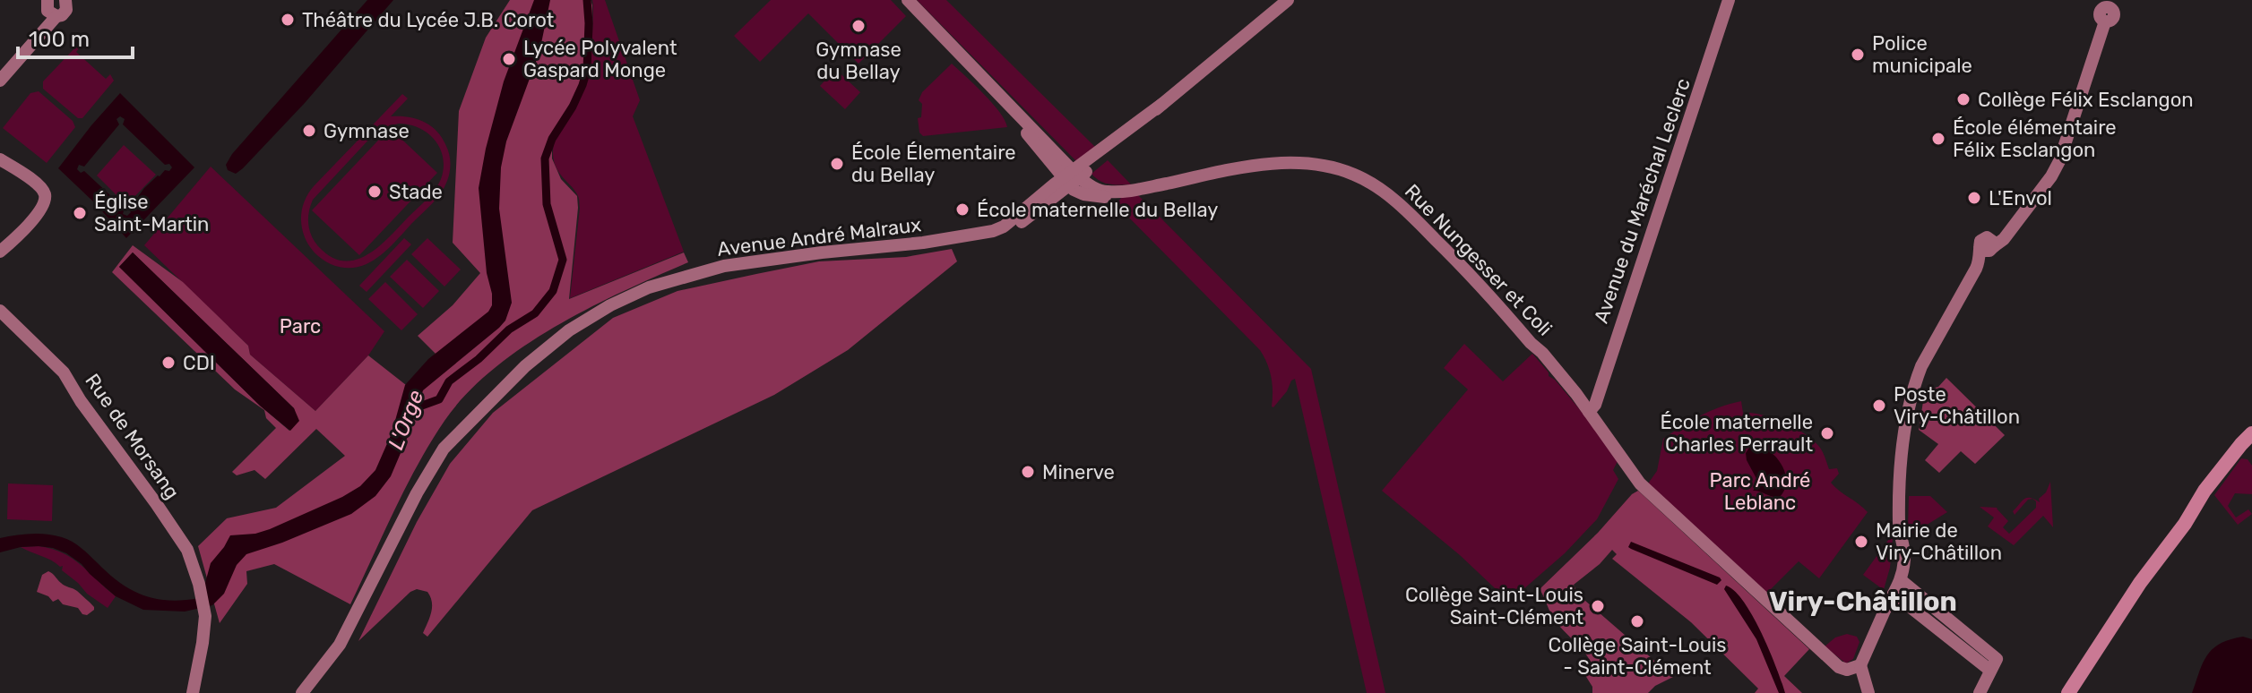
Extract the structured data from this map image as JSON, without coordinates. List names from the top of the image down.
{
  "streets": {
    "street": [
      "Avenue du Maréchal Leclerc",
      "Avenue André Malraux",
      "Rue Nungesser et Coli",
      "Rue de Morsang"
    ]
  },
  "crossings": [
    ["Avenue du Maréchal Leclerc", "Rue Nungesser et Coli"]
  ],
  "districts": ["Viry-Châtillon"],
  "water": ["L'Orge"],
  "parks": ["Parc", "Parc André Leblanc"],
  "places": [
    "Théâtre du Lycée J.B. Corot",
    "Gymnase du Bellay",
    "Police municipale",
    "Lycée Polyvalent Gaspard Monge",
    "Collège Félix Esclangon",
    "Gymnase",
    "École élémentaire Félix Esclangon",
    "École Élementaire du Bellay",
    "Stade",
    "L'Envol",
    "École maternelle du Bellay",
    "Église Saint-Martin",
    "CDI",
    "Poste Viry-Châtillon",
    "École maternelle Charles Perrault",
    "Minerve",
    "Mairie de Viry-Châtillon",
    "Collège Saint-Louis Saint-Clément",
    "Collège Saint-Louis - Saint-Clément"
  ],
  "scale_bar": "100 m"
}
